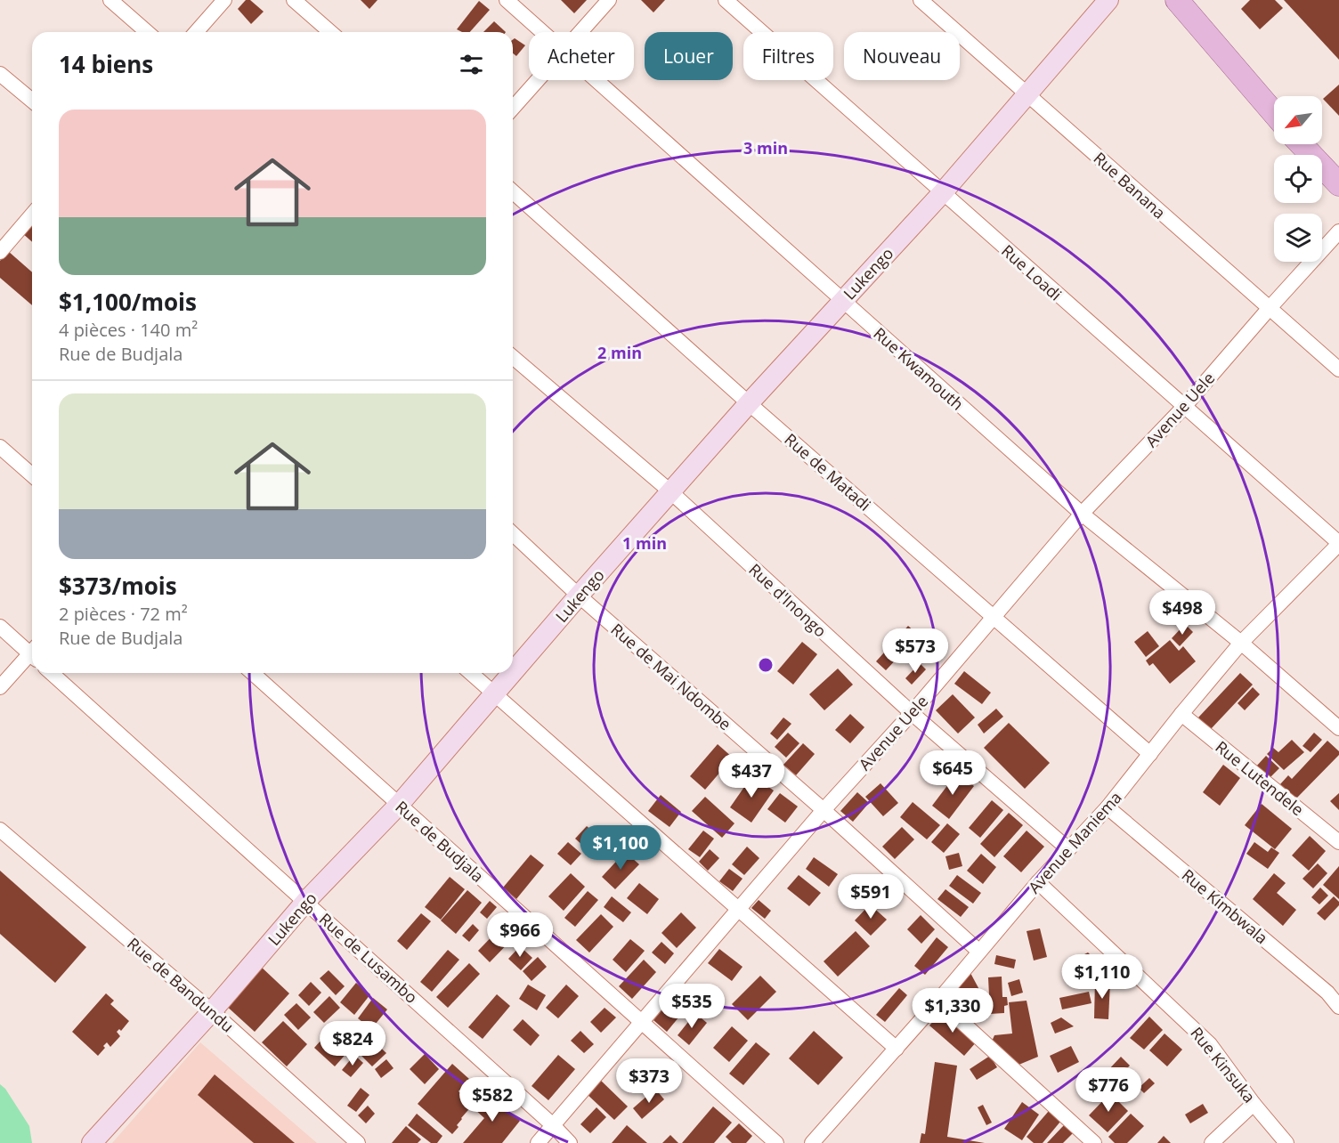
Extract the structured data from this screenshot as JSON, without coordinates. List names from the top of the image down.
{
  "streets": {
    "street": [
      "Rue Banana",
      "Rue Loadi",
      "Lukengo",
      "Rue Kwamouth",
      "Avenue Uele",
      "Rue de Matadi",
      "Rue d'Inongo",
      "Rue de Mai Ndombe",
      "Rue Lutendele",
      "Rue de Budjala",
      "Avenue Maniema",
      "Rue Kimbwala",
      "Rue de Lusambo",
      "Rue de Bandundu",
      "Rue Kinsuka"
    ]
  },
  "crossings": [
    ["Rue Banana", "Lukengo"],
    ["Rue Banana", "Avenue Uele"],
    ["Rue Loadi", "Lukengo"],
    ["Rue Loadi", "Avenue Uele"],
    ["Rue Loadi", "Avenue Maniema"],
    ["Lukengo", "Rue Kwamouth"],
    ["Lukengo", "Rue de Matadi"],
    ["Lukengo", "Rue d'Inongo"],
    ["Lukengo", "Rue de Mai Ndombe"],
    ["Lukengo", "Rue de Budjala"],
    ["Lukengo", "Rue de Lusambo"],
    ["Lukengo", "Rue de Bandundu"],
    ["Rue Kwamouth", "Avenue Uele"],
    ["Rue Kwamouth", "Avenue Maniema"],
    ["Avenue Uele", "Rue de Matadi"],
    ["Avenue Uele", "Rue d'Inongo"],
    ["Avenue Uele", "Rue de Mai Ndombe"],
    ["Avenue Uele", "Rue de Budjala"],
    ["Avenue Uele", "Rue de Lusambo"],
    ["Rue de Matadi", "Avenue Maniema"],
    ["Rue d'Inongo", "Avenue Maniema"],
    ["Rue de Mai Ndombe", "Avenue Maniema"],
    ["Rue Lutendele", "Avenue Maniema"],
    ["Avenue Maniema", "Rue Kimbwala"],
    ["Avenue Maniema", "Rue Kinsuka"]
  ],
  "north": "bottom left",
  "page": {
    "chip": [
      "Acheter",
      "Louer",
      "Filtres",
      "Nouveau"
    ],
    "heading": "14 biens",
    "list": [
      {
        "name": "$1,100/mois",
        "note": "4 pièces · 140 m² · Rue de Budjala"
      },
      {
        "name": "$373/mois",
        "note": "2 pièces · 72 m² · Rue de Budjala"
      }
    ],
    "price": [
      "$498",
      "$573",
      "$645",
      "$437",
      "$1,100",
      "$591",
      "$966",
      "$1,110",
      "$535",
      "$1,330",
      "$824",
      "$373",
      "$776",
      "$582"
    ]
  },
  "rings": ["3 min", "2 min", "1 min"]
}
